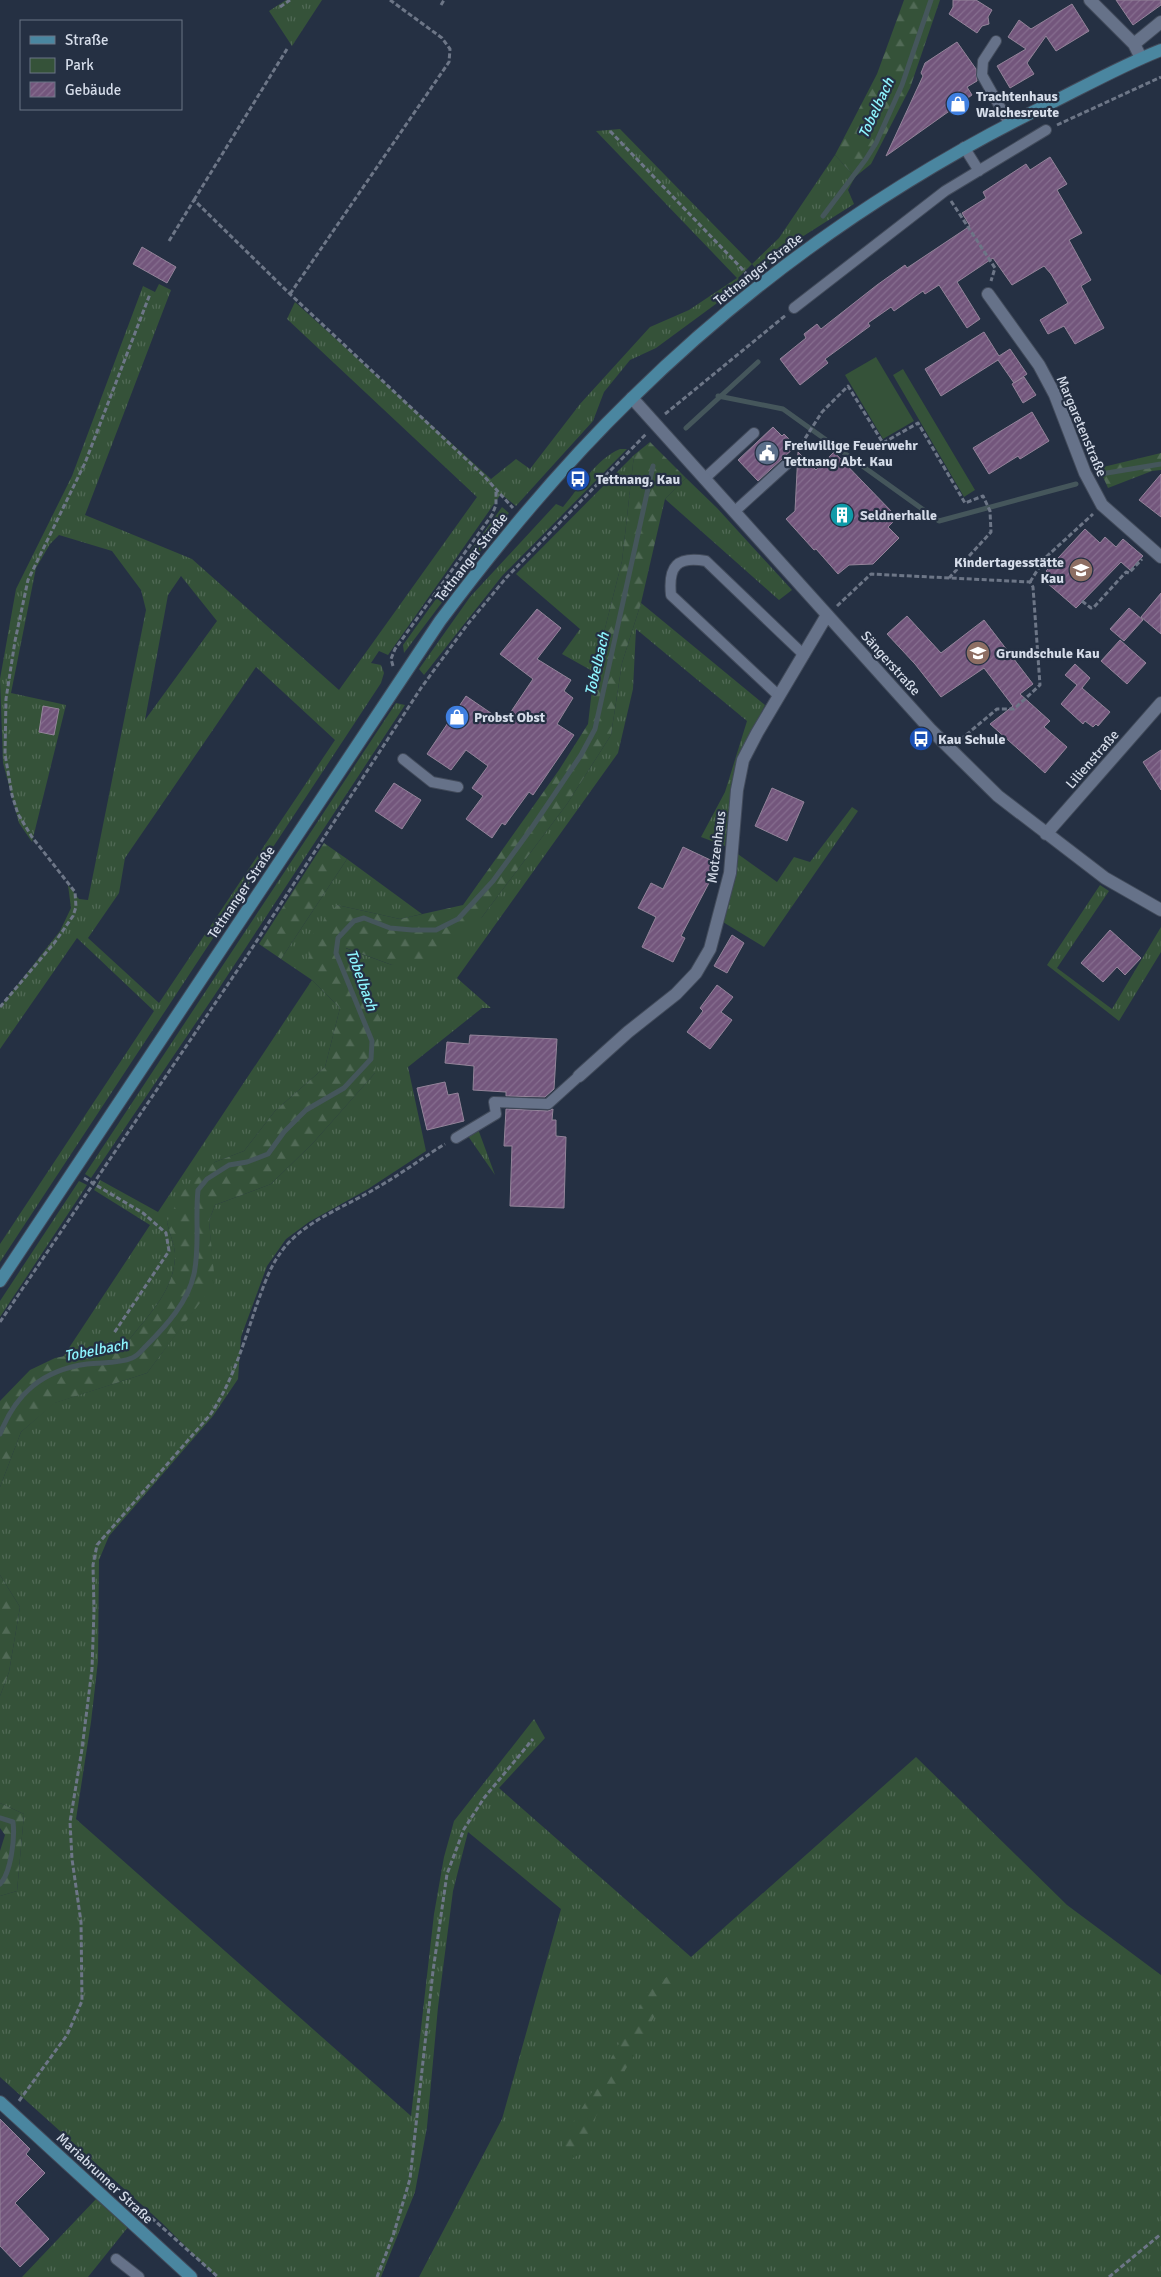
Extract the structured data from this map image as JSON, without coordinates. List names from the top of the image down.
{
  "streets": {
    "main road": ["Tettnanger Straße", "Mariabrunner Straße"],
    "street": [
      "Margaretenstraße",
      "Sängerstraße",
      "Lilienstraße",
      "Motzenhaus"
    ]
  },
  "crossings": [
    ["Tettnanger Straße", "Sängerstraße"],
    ["Sängerstraße", "Lilienstraße"],
    ["Sängerstraße", "Motzenhaus"]
  ],
  "water": ["Tobelbach"],
  "places": {
    "shop": ["Trachtenhaus Walchesreute", "Probst Obst"],
    "public building": ["Freiwillige Feuerwehr Tettnang Abt. Kau"],
    "bus stop": ["Tettnang, Kau", "Kau Schule"],
    "building": ["Seldnerhalle"],
    "school or university": ["Kindertagesstätte Kau", "Grundschule Kau"]
  },
  "legend": ["Straße", "Park", "Gebäude"]
}
